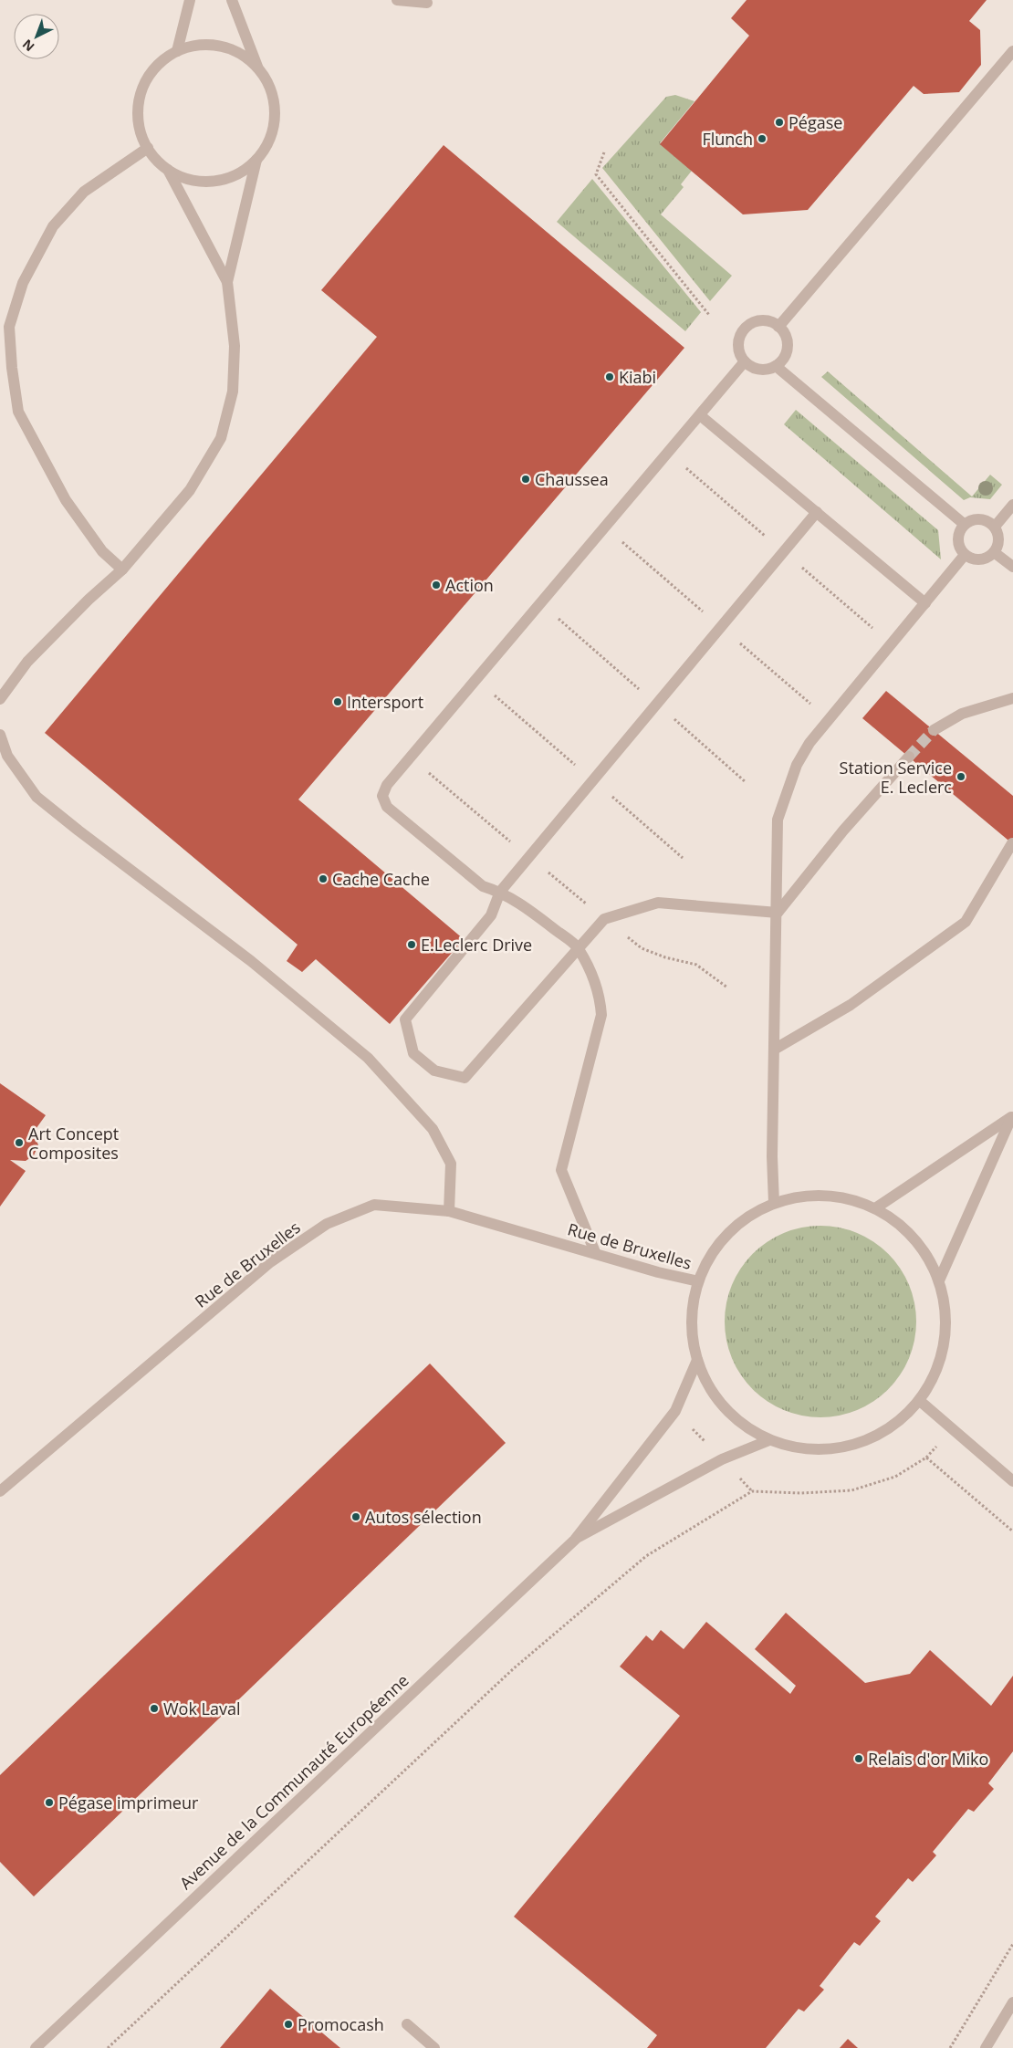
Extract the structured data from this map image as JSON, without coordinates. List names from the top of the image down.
{
  "streets": {
    "street": ["Rue de Bruxelles", "Avenue de la Communauté Européenne"]
  },
  "places": [
    "Pégase",
    "Flunch",
    "Kiabi",
    "Chaussea",
    "Action",
    "Intersport",
    "Station Service E. Leclerc",
    "Cache Cache",
    "E.Leclerc Drive",
    "Art Concept Composites",
    "Autos sélection",
    "Wok Laval",
    "Relais d'or Miko",
    "Pégase imprimeur",
    "Promocash"
  ],
  "north": "bottom left"
}
